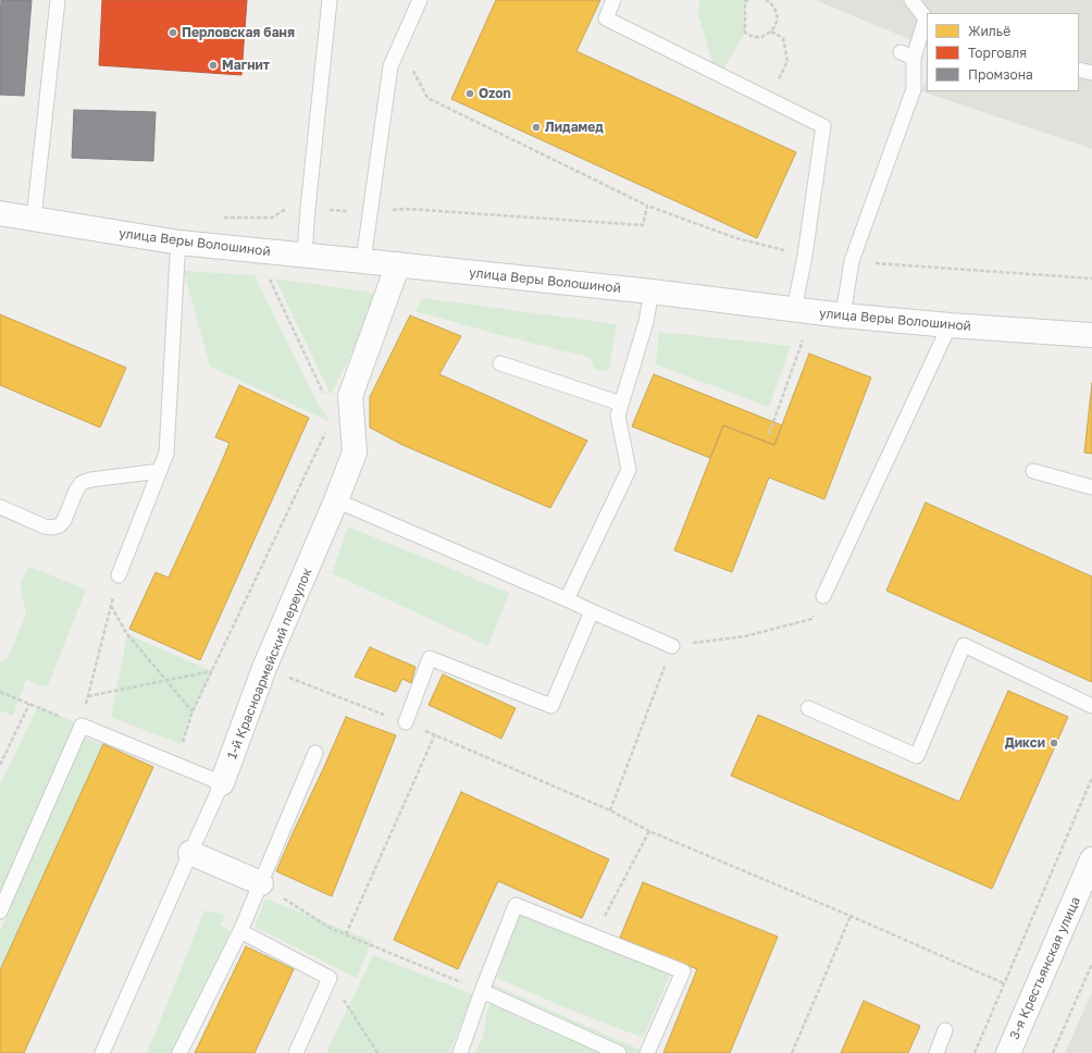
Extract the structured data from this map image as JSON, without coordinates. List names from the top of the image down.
{
  "streets": {
    "street": ["улица Веры Волошиной", "1-й Красноармейский переулок", "3-я Крестьянская улица"]
  },
  "crossings": [
    ["улица Веры Волошиной", "1-й Красноармейский переулок"]
  ],
  "places": [
    "Перловская баня",
    "Магнит",
    "Ozon",
    "Лидамед",
    "Дикси"
  ],
  "legend": ["Жильё", "Торговля", "Промзона"]
}
